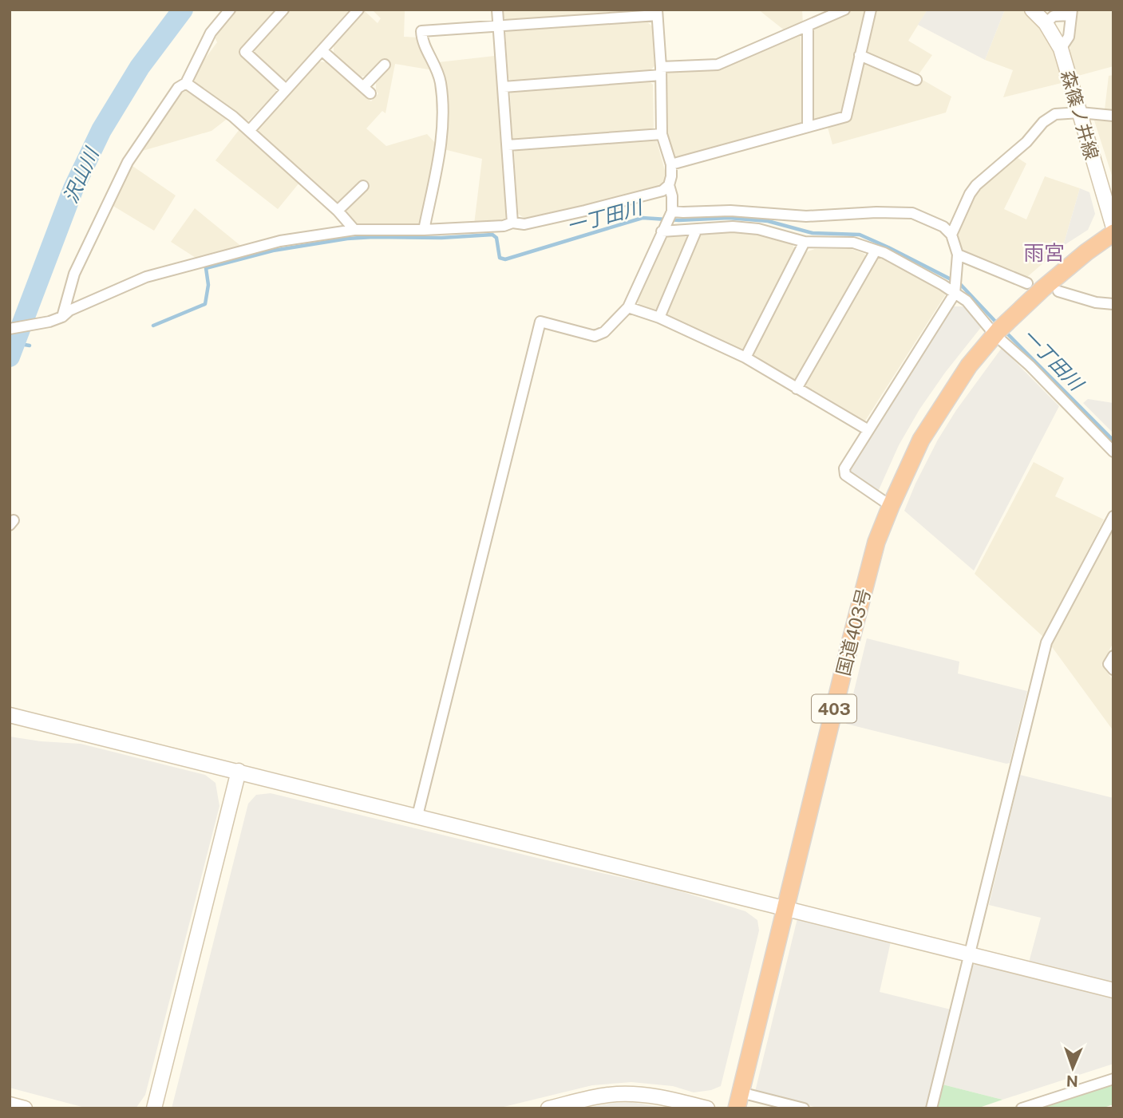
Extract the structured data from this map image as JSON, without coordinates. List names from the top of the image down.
{
  "streets": {
    "highway": ["国道403号", "403"],
    "street": ["森篠ノ井線"]
  },
  "districts": ["雨宮"],
  "water": ["沢山川", "一丁田川"],
  "north": "bottom"
}
